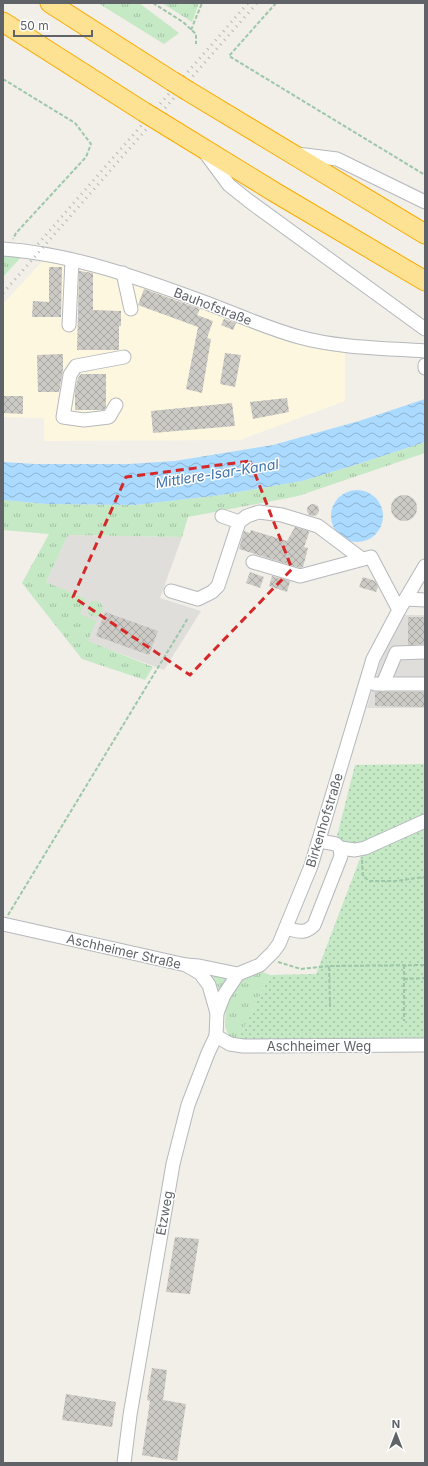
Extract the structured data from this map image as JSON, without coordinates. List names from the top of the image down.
{
  "streets": {
    "street": [
      "Bauhofstraße",
      "Birkenhofstraße",
      "Aschheimer Straße",
      "Aschheimer Weg",
      "Etzweg"
    ]
  },
  "crossings": [
    ["Birkenhofstraße", "Etzweg"],
    ["Aschheimer Straße", "Etzweg"],
    ["Aschheimer Weg", "Etzweg"]
  ],
  "water": ["Mittlere-Isar-Kanal"],
  "scale_bar": "50 m",
  "north": "top"
}
